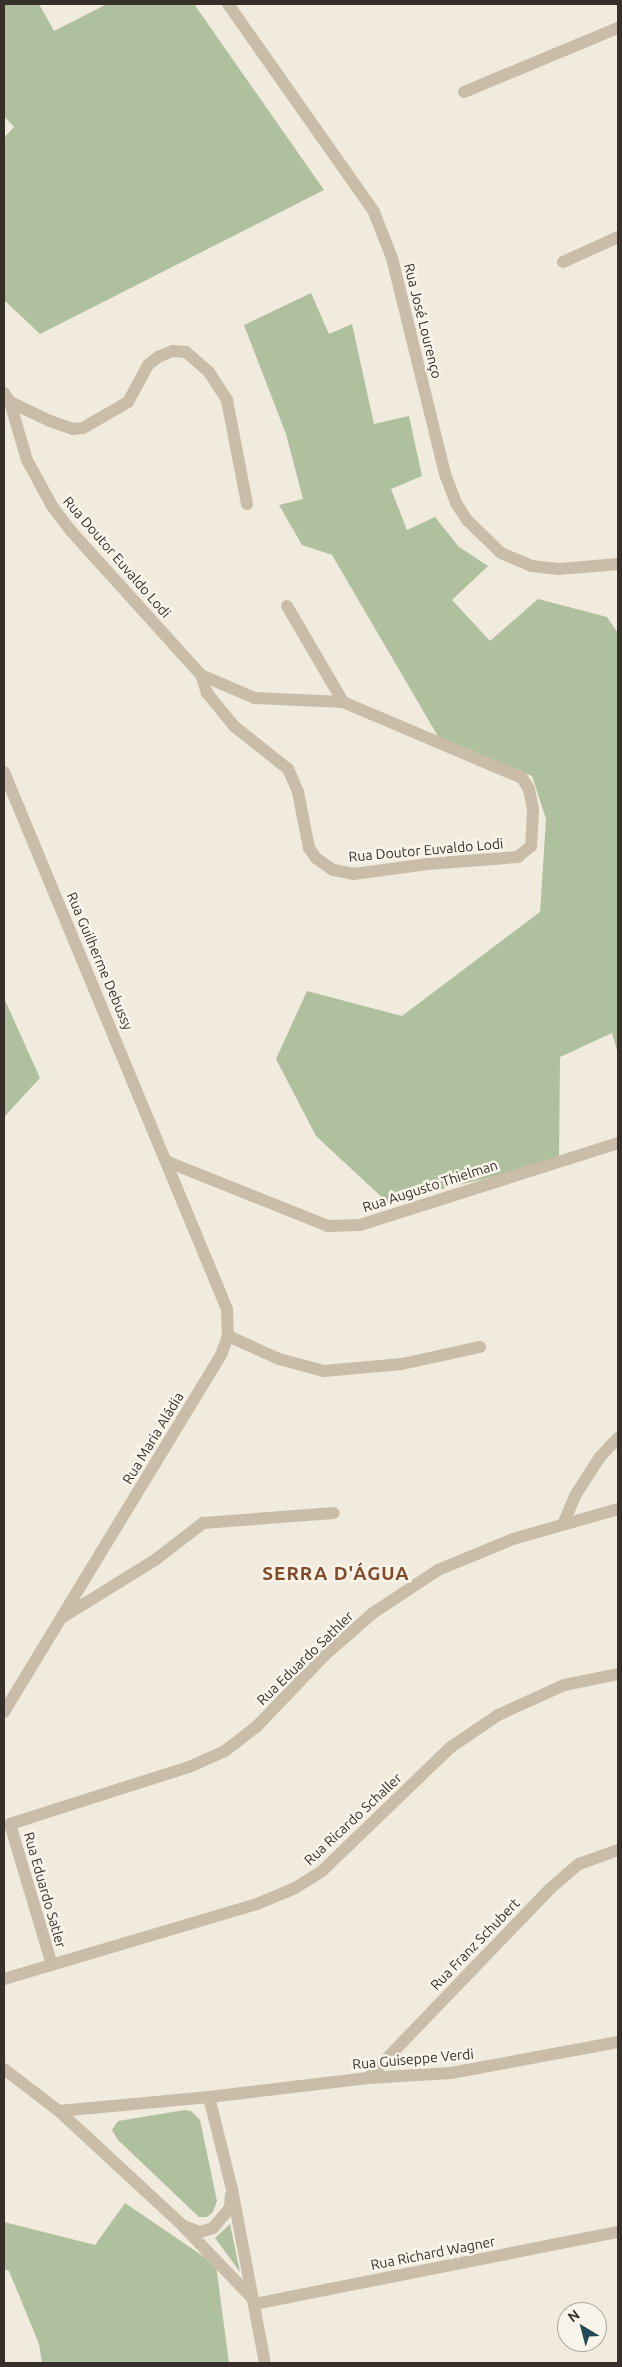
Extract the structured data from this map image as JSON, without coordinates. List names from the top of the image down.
{
  "streets": {
    "street": [
      "Rua José Lourenço",
      "Rua Doutor Euvaldo Lodi",
      "Rua Guilherme Debussy",
      "Rua Augusto Thielman",
      "Rua Maria Aládia",
      "Rua Eduardo Sathler",
      "Rua Ricardo Schaller",
      "Rua Eduardo Satler",
      "Rua Franz Schubert",
      "Rua Guiseppe Verdi",
      "Rua Richard Wagner"
    ]
  },
  "crossings": [
    ["Rua Guilherme Debussy", "Rua Augusto Thielman"],
    ["Rua Guilherme Debussy", "Rua Maria Aládia"],
    ["Rua Augusto Thielman", "Rua Maria Aládia"],
    ["Rua Eduardo Sathler", "Rua Eduardo Satler"],
    ["Rua Ricardo Schaller", "Rua Eduardo Satler"],
    ["Rua Franz Schubert", "Rua Guiseppe Verdi"]
  ],
  "districts": ["SERRA D'ÁGUA"],
  "north": "top left"
}
